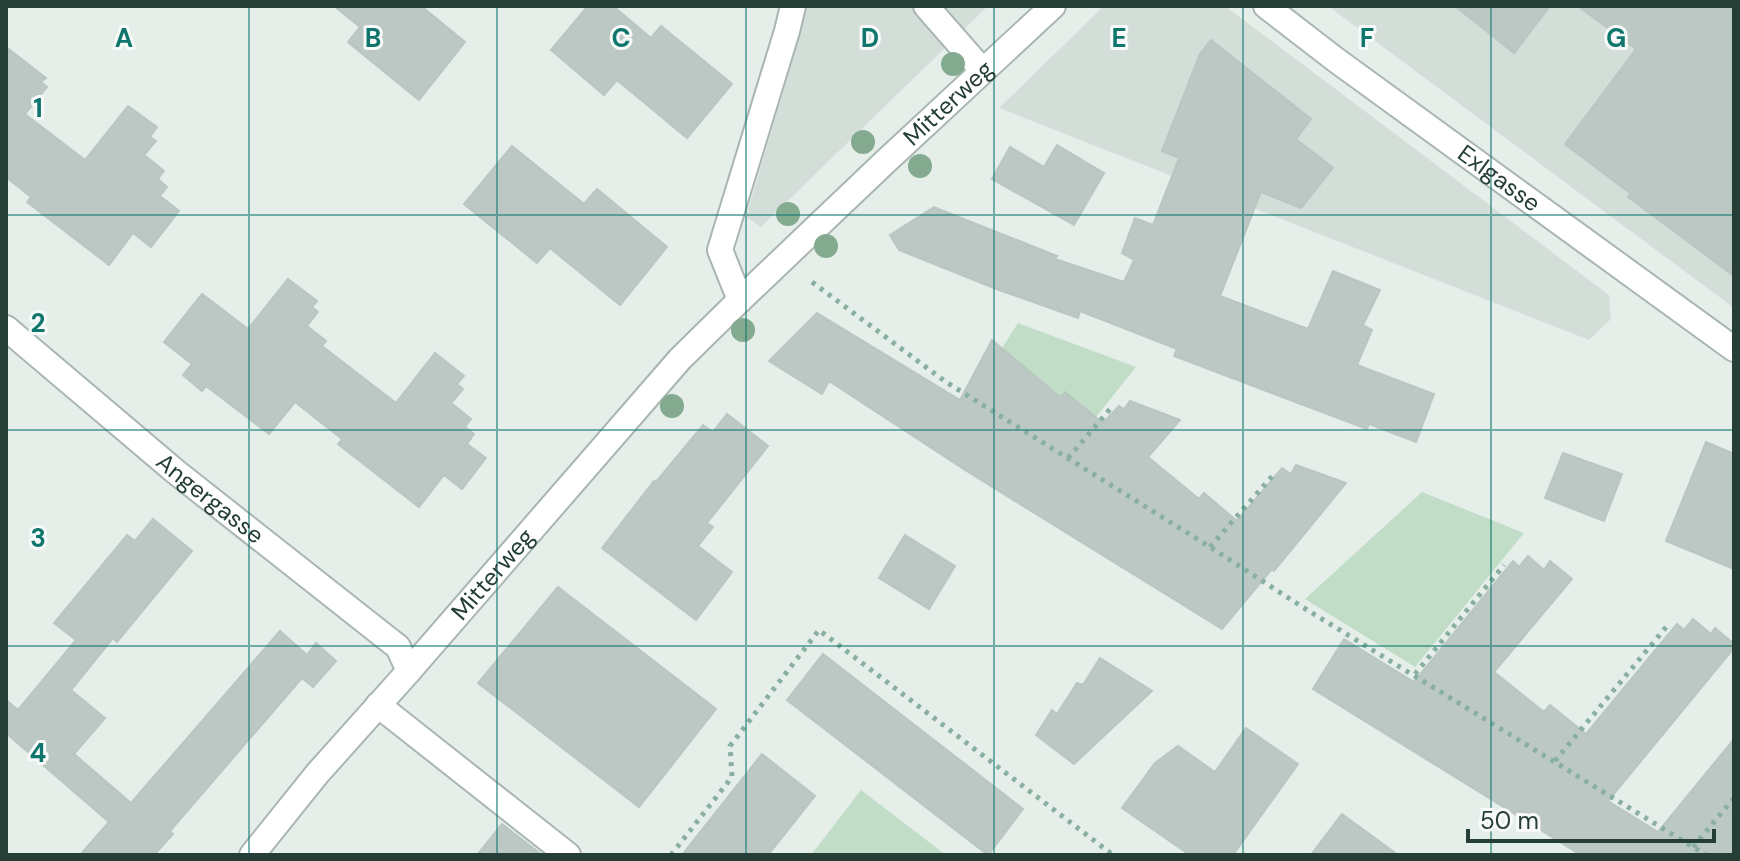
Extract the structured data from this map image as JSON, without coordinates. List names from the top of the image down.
{
  "streets": {
    "street": ["Mitterweg", "Exlgasse", "Angergasse"]
  },
  "crossings": [
    ["Mitterweg", "Angergasse"]
  ],
  "scale_bar": "50 m",
  "grid": {
    "columns": [
      "A",
      "B",
      "C",
      "D",
      "E",
      "F",
      "G"
    ],
    "rows": [
      "1",
      "2",
      "3",
      "4"
    ]
  }
}
